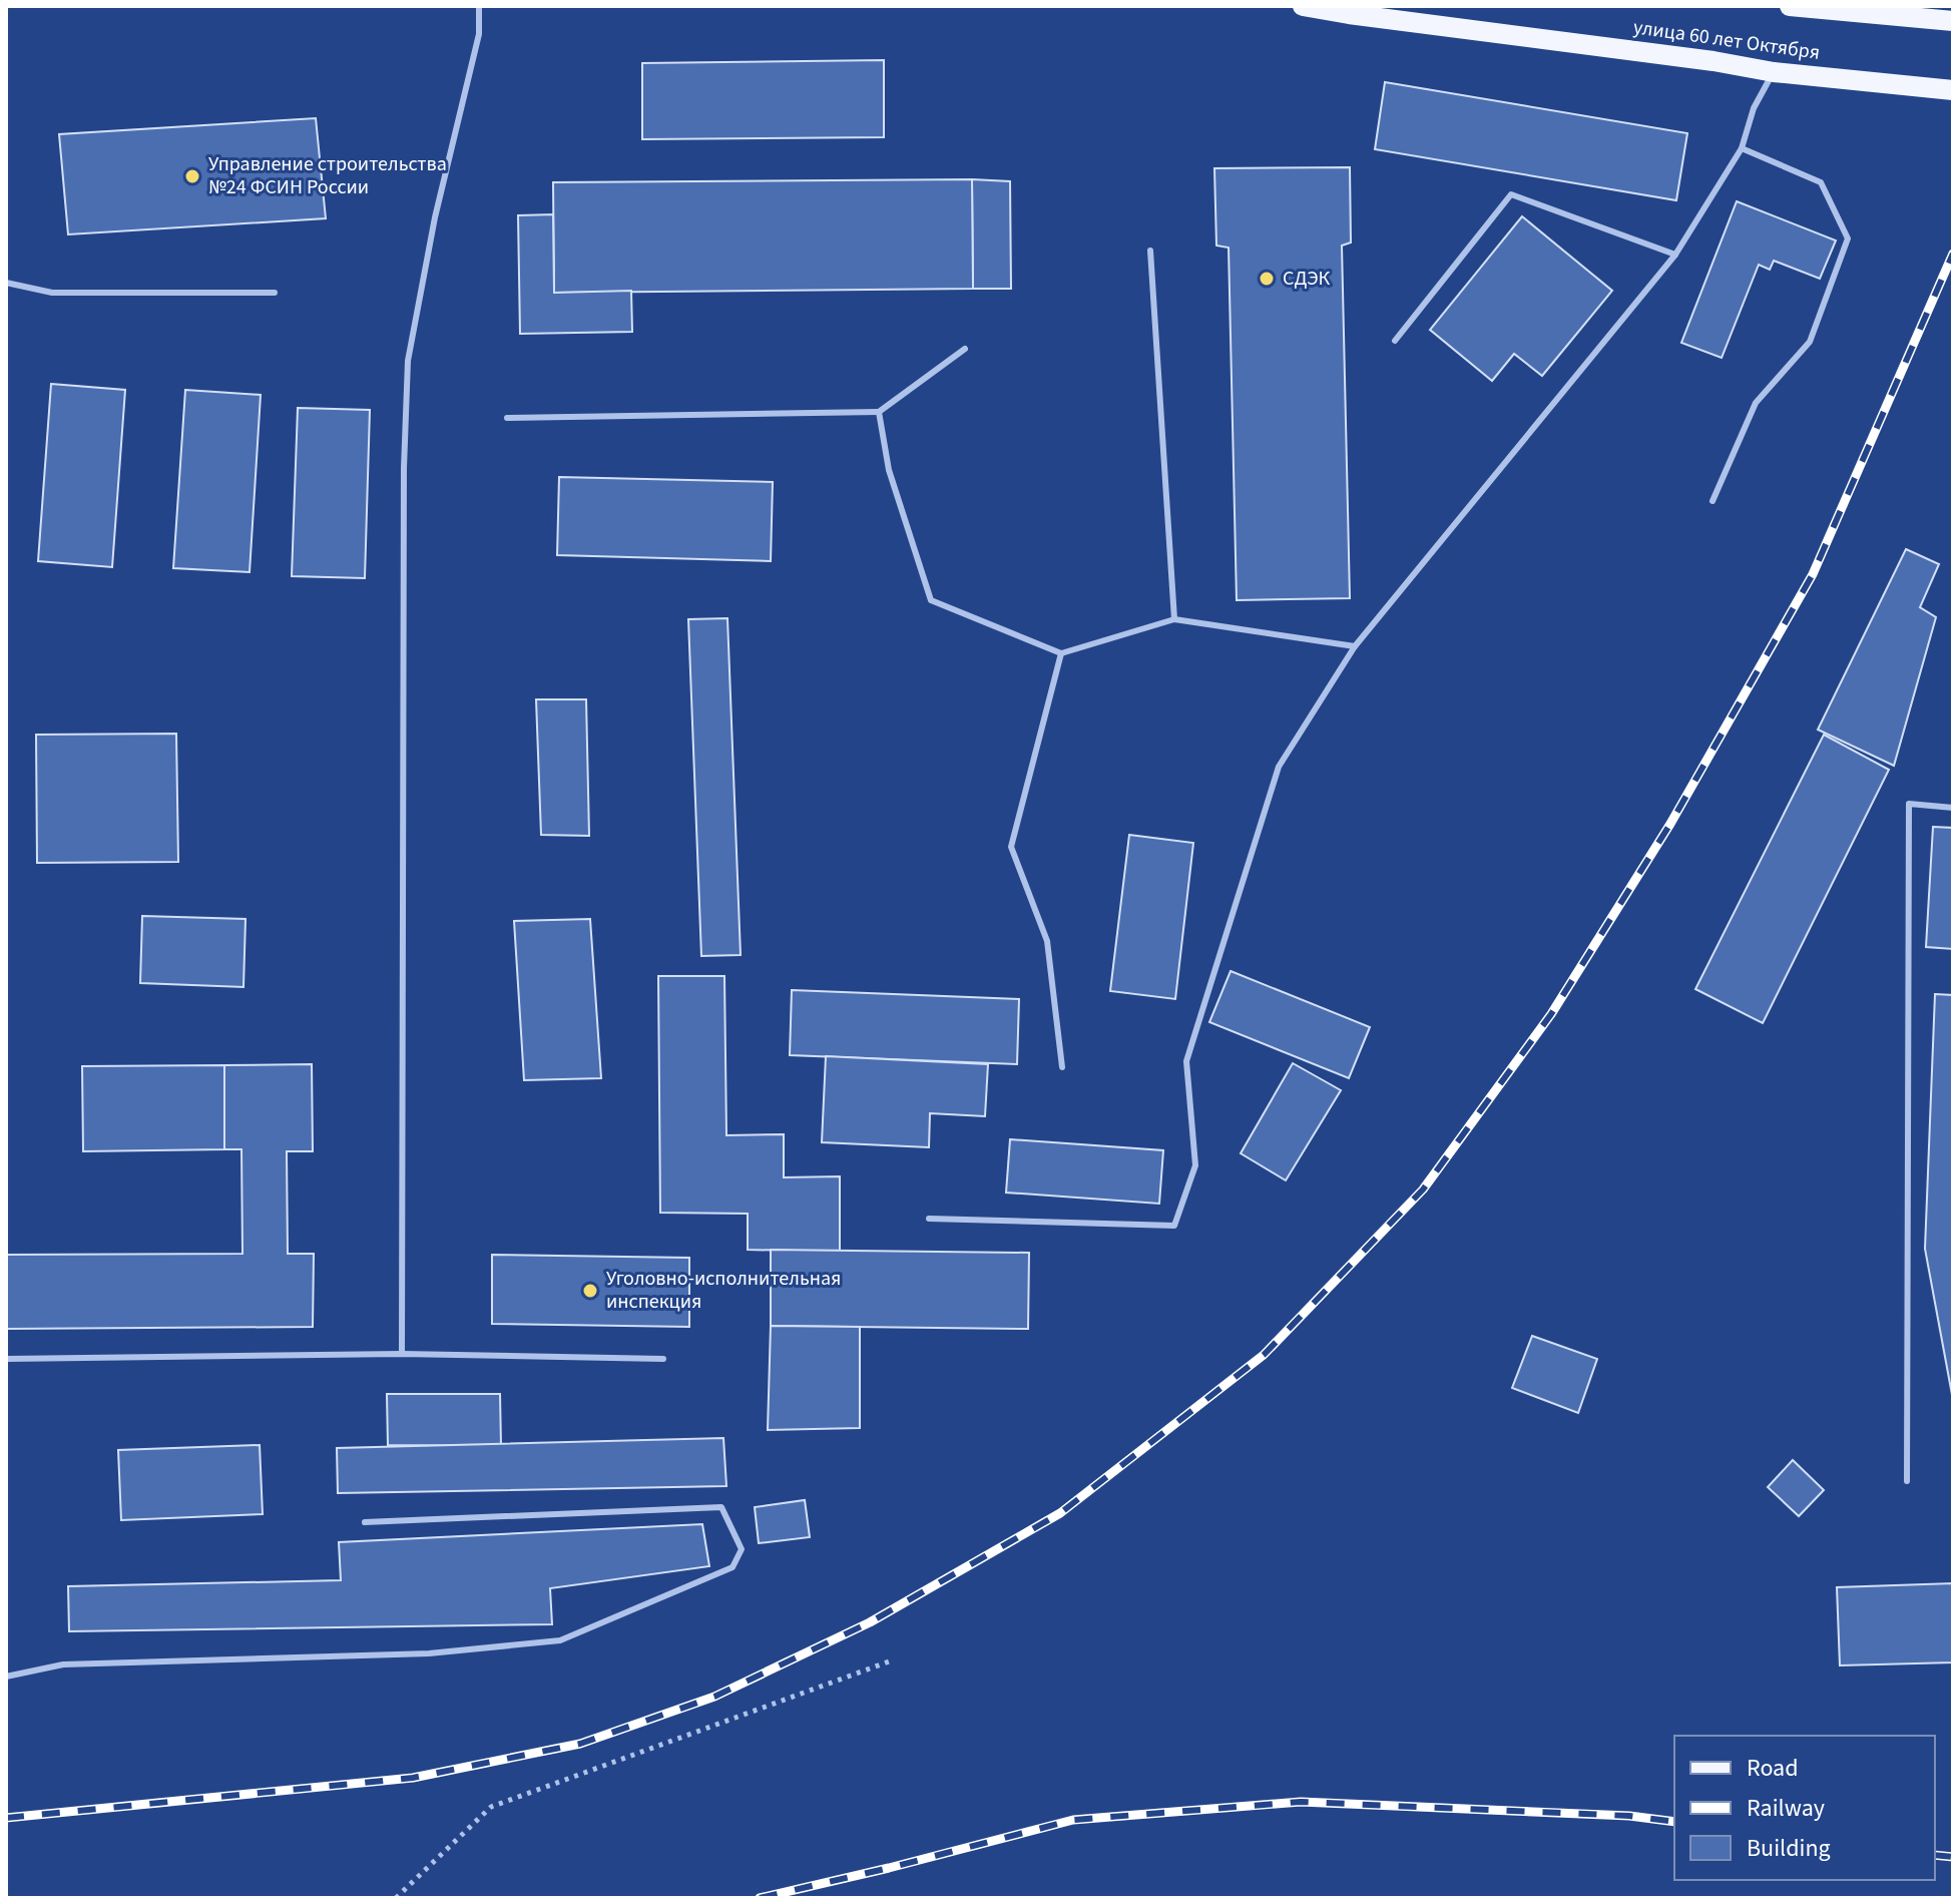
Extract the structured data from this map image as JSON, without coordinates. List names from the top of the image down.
{
  "streets": {
    "main road": ["улица 60 лет Октября"]
  },
  "places": ["Управление строительства №24 ФСИН России", "СДЭК", "Уголовно-исполнительная инспекция"],
  "legend": ["Road", "Railway", "Building"]
}
